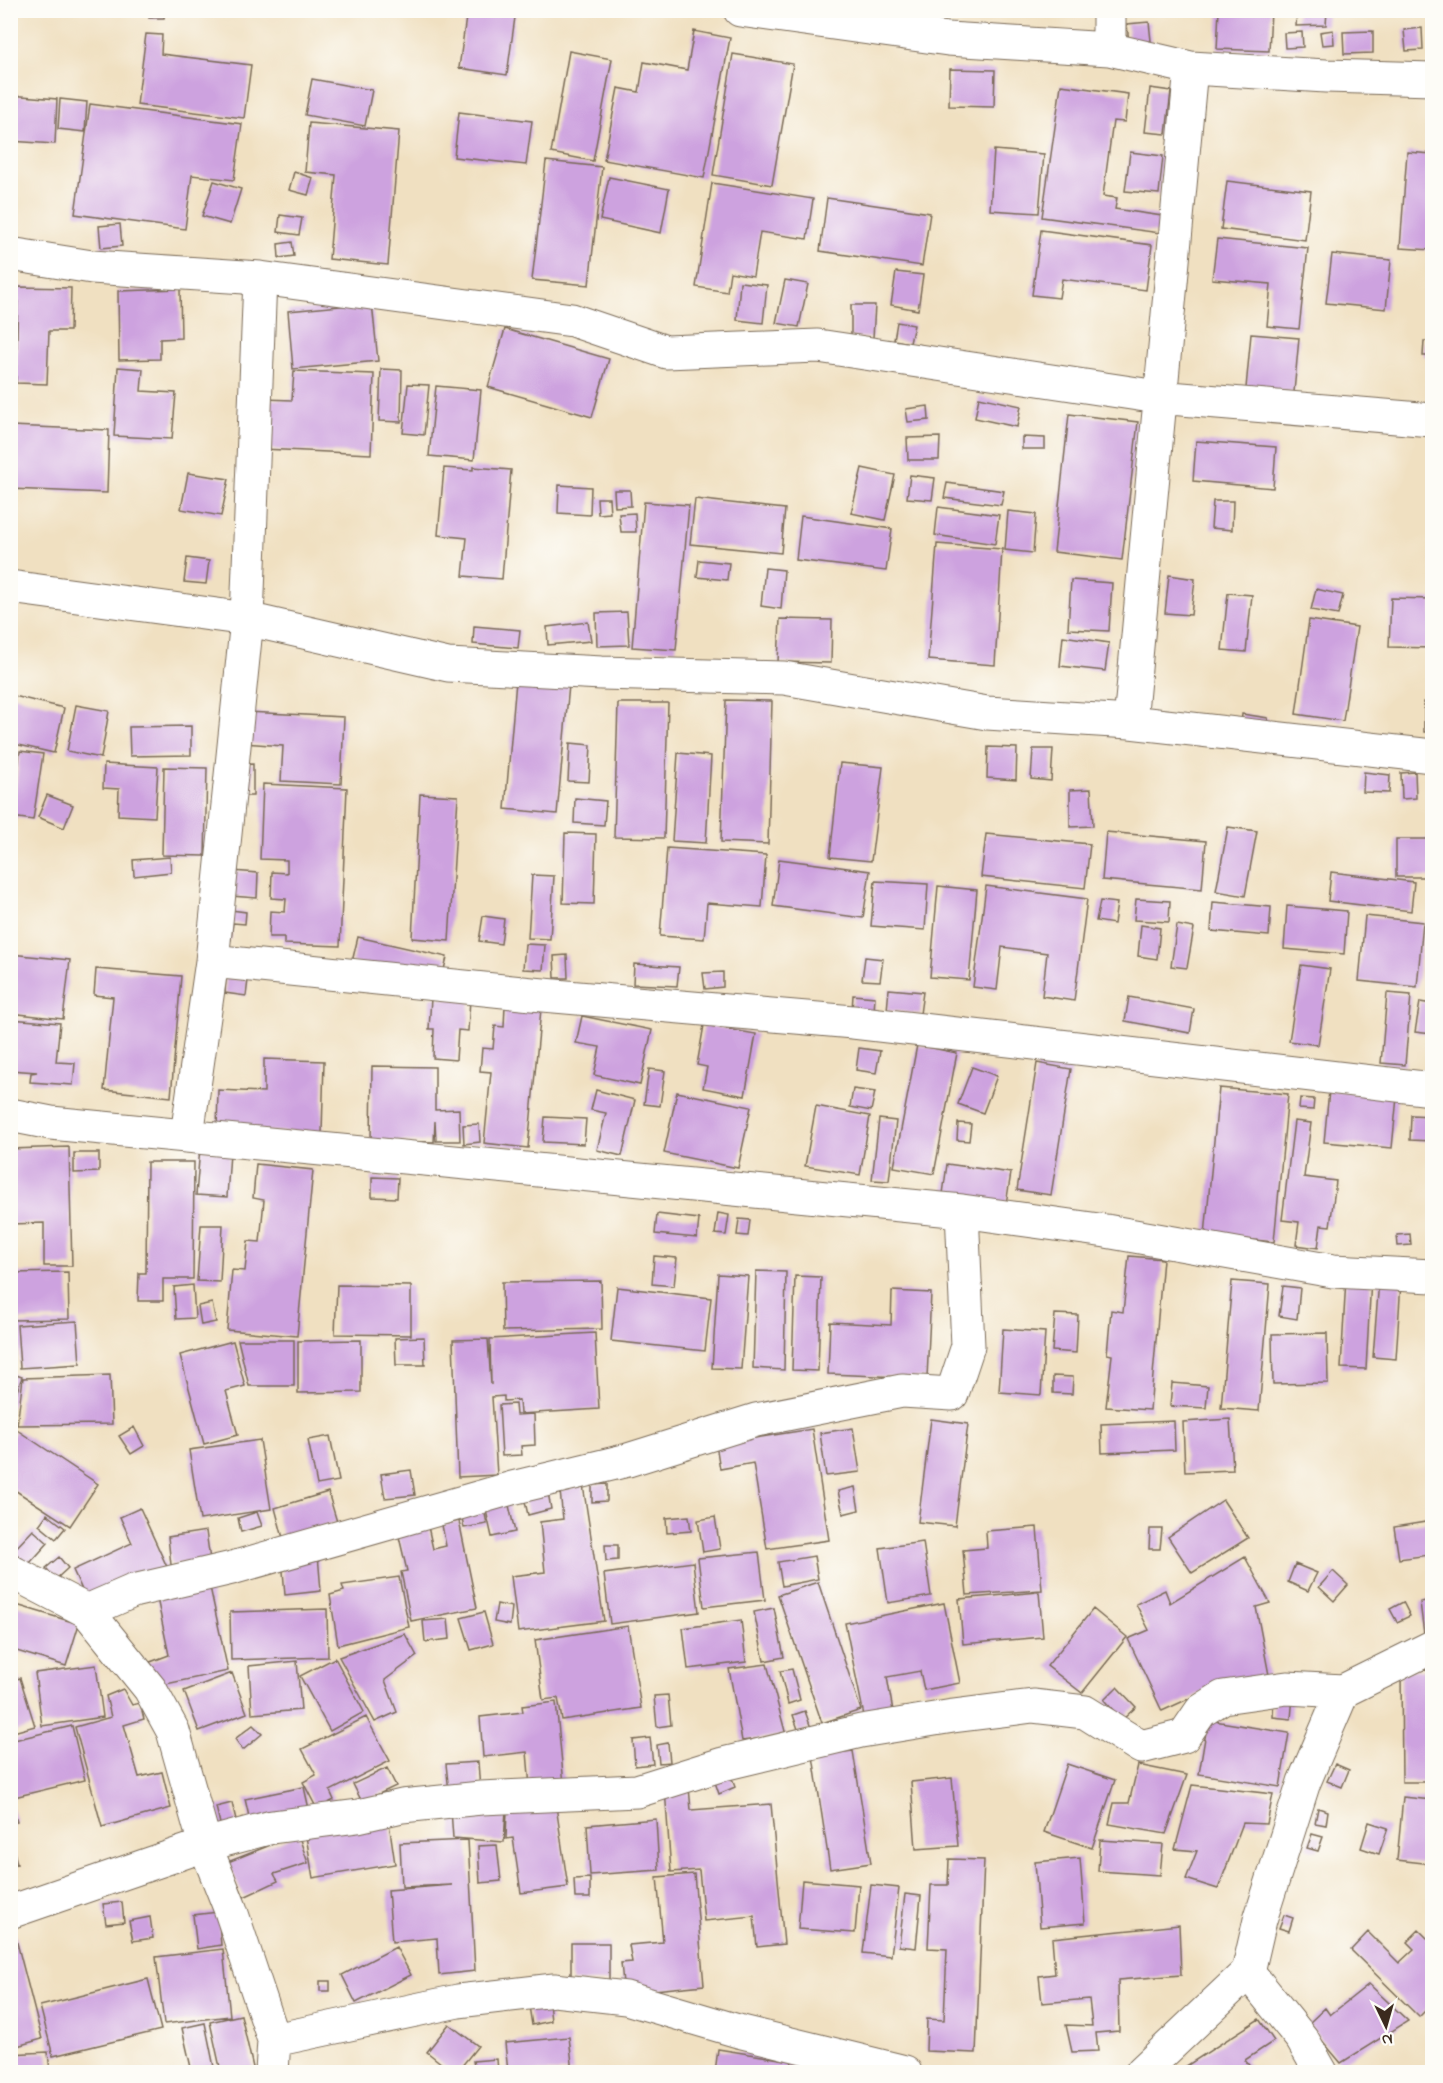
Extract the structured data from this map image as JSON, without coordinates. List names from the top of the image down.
{
  "north": "bottom"
}
